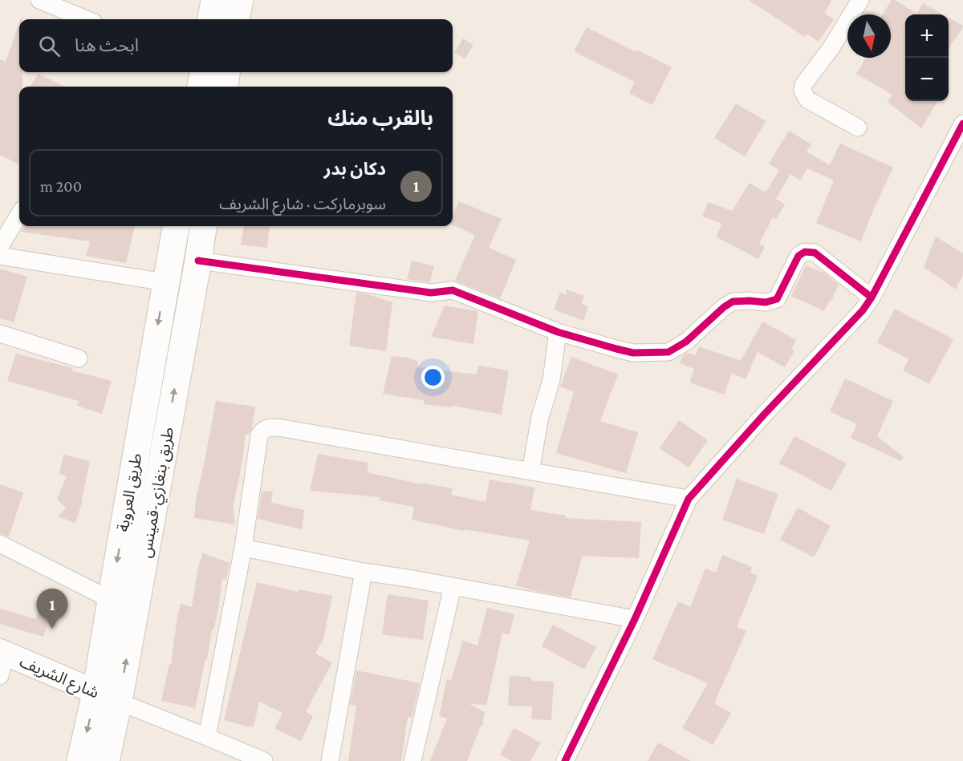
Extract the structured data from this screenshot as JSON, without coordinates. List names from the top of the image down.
{
  "streets": {
    "main road": ["طريق العروبة", "طريق بنغازي-قمينس", "شارع الشريف"]
  },
  "crossings": [
    ["طريق العروبة", "طريق بنغازي-قمينس"],
    ["طريق العروبة", "شارع الشريف"],
    ["طريق بنغازي-قمينس", "شارع الشريف"]
  ],
  "one_way": ["طريق العروبة", "طريق بنغازي-قمينس"],
  "north": "bottom",
  "page": {
    "map_buttons": ["+", "−"],
    "search": "ابحث هنا",
    "heading": "بالقرب منك",
    "list": [
      {
        "mark": "1",
        "name": "دكان بدر",
        "note": "سوبرماركت · شارع الشريف",
        "value": "200 m"
      }
    ],
    "pins": "1"
  }
}
